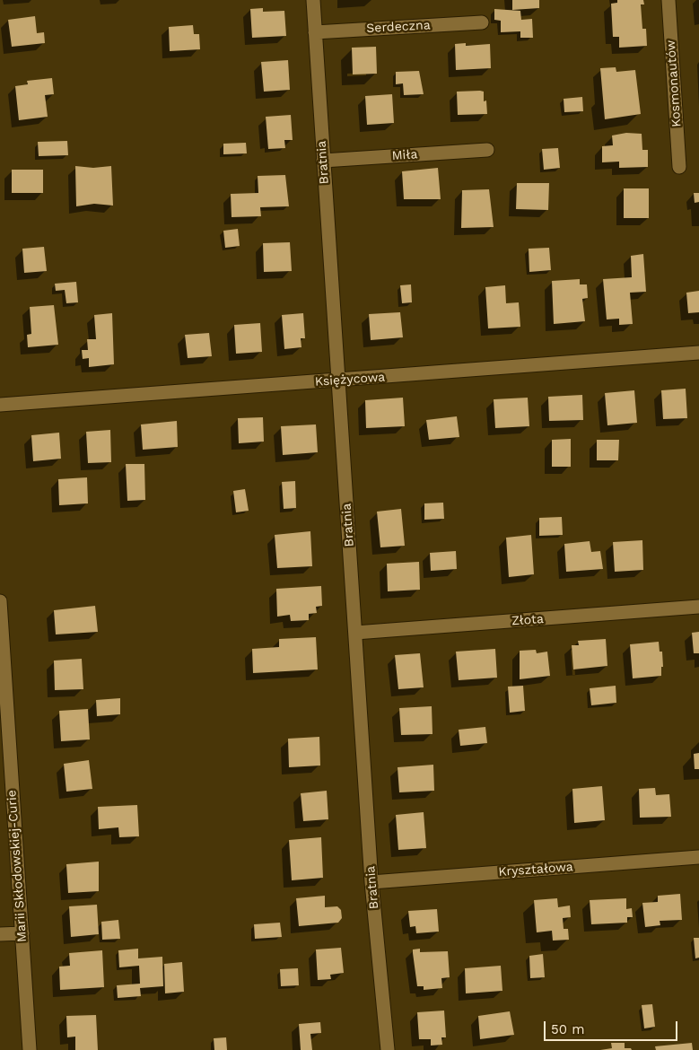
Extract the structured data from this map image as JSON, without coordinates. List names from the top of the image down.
{
  "streets": {
    "street": [
      "Serdeczna",
      "Kosmonautów",
      "Miła",
      "Bratnia",
      "Księżycowa",
      "Złota",
      "Marii Skłodowskiej-Curie",
      "Kryształowa"
    ]
  },
  "crossings": [
    ["Serdeczna", "Bratnia"],
    ["Miła", "Bratnia"],
    ["Bratnia", "Księżycowa"],
    ["Bratnia", "Złota"],
    ["Bratnia", "Kryształowa"]
  ],
  "scale_bar": "50 m"
}
